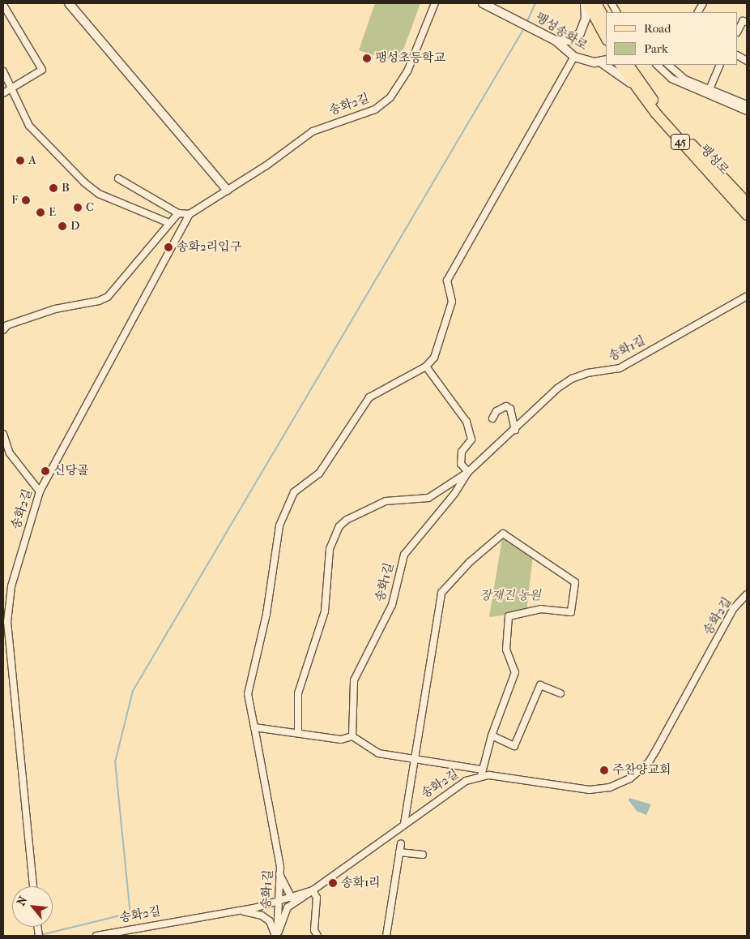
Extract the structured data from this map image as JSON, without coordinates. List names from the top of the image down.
{
  "streets": {
    "main road": ["45", "팽성로"],
    "street": ["팽성송화로", "송화2길", "송화1길"]
  },
  "crossings": [
    ["송화2길", "송화1길"]
  ],
  "parks": ["장재진 농원"],
  "places": [
    "팽성초등학교",
    "A",
    "B",
    "F",
    "C",
    "E",
    "D",
    "송화2리입구",
    "신당골",
    "주찬양교회",
    "송화1리"
  ],
  "legend": ["Road", "Park"],
  "north": "top left"
}
